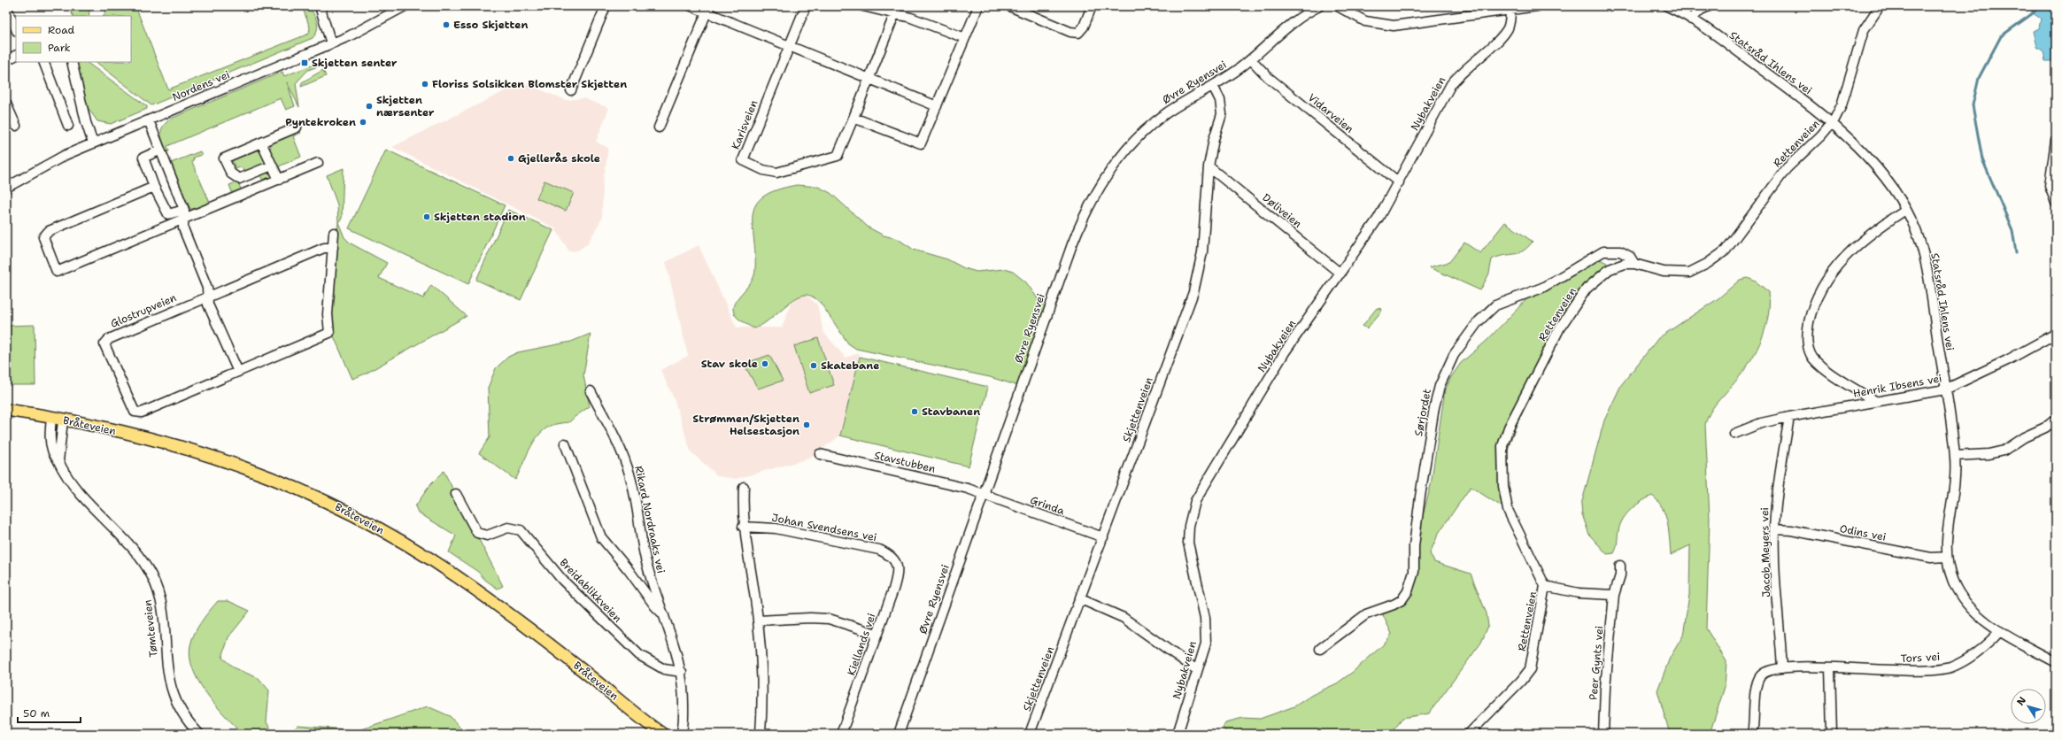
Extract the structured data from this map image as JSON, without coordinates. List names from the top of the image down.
{
  "streets": {
    "main road": ["Bråteveien"],
    "street": [
      "Statsråd Ihlens vei",
      "Øvre Ryensvei",
      "Nordens vei",
      "Nybakveien",
      "Vidarveien",
      "Karisveien",
      "Rettenveien",
      "Døliveien",
      "Glostrupveien",
      "Henrik Ibsens vei",
      "Skjettenveien",
      "Sørjordet",
      "Stavstubben",
      "Grinda",
      "Rikard Nordraaks vei",
      "Johan Svendsens vei",
      "Odins vei",
      "Jacob Meyers vei",
      "Breidablikkveien",
      "Tømteveien",
      "Kiellands vei",
      "Tors vei",
      "Peer Gynts vei"
    ]
  },
  "crossings": [
    ["Statsråd Ihlens vei", "Rettenveien"],
    ["Statsråd Ihlens vei", "Henrik Ibsens vei"],
    ["Statsråd Ihlens vei", "Odins vei"],
    ["Statsråd Ihlens vei", "Tors vei"],
    ["Øvre Ryensvei", "Vidarveien"],
    ["Øvre Ryensvei", "Skjettenveien"],
    ["Øvre Ryensvei", "Stavstubben"],
    ["Øvre Ryensvei", "Grinda"],
    ["Nybakveien", "Vidarveien"],
    ["Nybakveien", "Døliveien"],
    ["Rettenveien", "Sørjordet"],
    ["Døliveien", "Skjettenveien"],
    ["Henrik Ibsens vei", "Jacob Meyers vei"],
    ["Skjettenveien", "Grinda"],
    ["Bråteveien", "Tømteveien"],
    ["Stavstubben", "Grinda"],
    ["Rikard Nordraaks vei", "Breidablikkveien"],
    ["Johan Svendsens vei", "Kiellands vei"],
    ["Odins vei", "Jacob Meyers vei"],
    ["Jacob Meyers vei", "Tors vei"]
  ],
  "places": {
    "other": [
      "Esso Skjetten",
      "Floriss Solsikken Blomster Skjetten",
      "Skjetten nærsenter",
      "Pyntekroken",
      "Gjellerås skole",
      "Skjetten stadion",
      "Stav skole",
      "Skatebane",
      "Stavbanen",
      "Strømmen/Skjetten Helsestasjon"
    ],
    "transit": ["Skjetten senter"]
  },
  "legend": ["Road", "Park"],
  "scale_bar": "50 m",
  "north": "top left"
}
